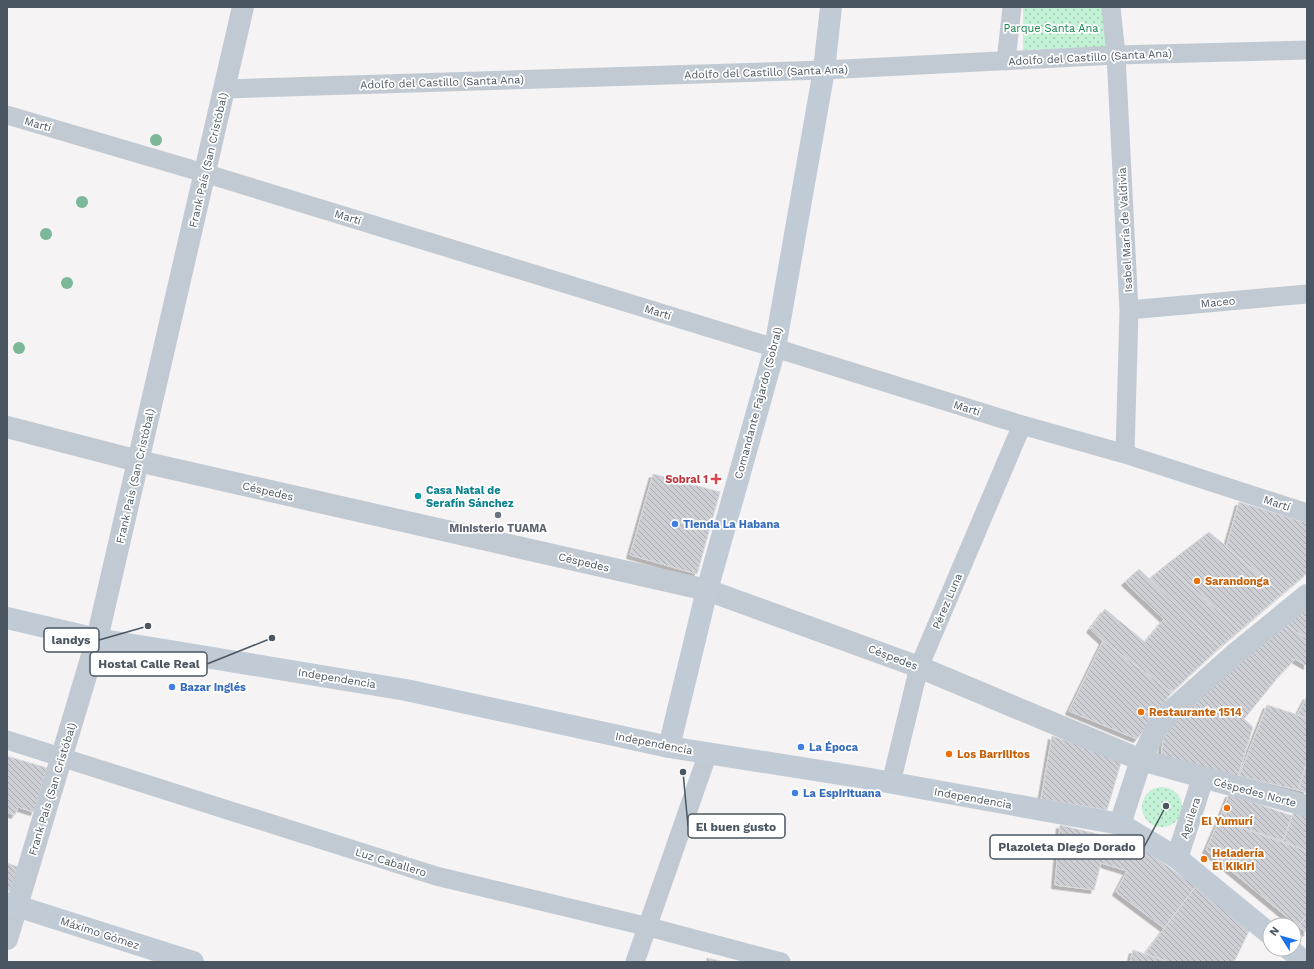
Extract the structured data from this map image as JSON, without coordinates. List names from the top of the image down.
{
  "streets": {
    "main road": ["Comandante Fajardo (Sobral)", "Independencia", "Máximo Gómez"],
    "street": [
      "Adolfo del Castillo (Santa Ana)",
      "Martí",
      "Frank País (San Cristóbal)",
      "Isabel María de Valdivia",
      "Maceo",
      "Céspedes",
      "Pérez Luna",
      "Céspedes Norte",
      "Aguilera",
      "Luz Caballero"
    ]
  },
  "crossings": [
    ["Adolfo del Castillo (Santa Ana)", "Frank País (San Cristóbal)"],
    ["Adolfo del Castillo (Santa Ana)", "Isabel María de Valdivia"],
    ["Adolfo del Castillo (Santa Ana)", "Comandante Fajardo (Sobral)"],
    ["Martí", "Frank País (San Cristóbal)"],
    ["Martí", "Isabel María de Valdivia"],
    ["Martí", "Comandante Fajardo (Sobral)"],
    ["Martí", "Pérez Luna"],
    ["Frank País (San Cristóbal)", "Céspedes"],
    ["Frank País (San Cristóbal)", "Independencia"],
    ["Frank País (San Cristóbal)", "Luz Caballero"],
    ["Frank País (San Cristóbal)", "Máximo Gómez"],
    ["Isabel María de Valdivia", "Maceo"],
    ["Comandante Fajardo (Sobral)", "Céspedes"],
    ["Comandante Fajardo (Sobral)", "Independencia"],
    ["Céspedes", "Pérez Luna"],
    ["Céspedes", "Céspedes Norte"],
    ["Céspedes", "Aguilera"],
    ["Pérez Luna", "Independencia"],
    ["Independencia", "Aguilera"],
    ["Céspedes Norte", "Aguilera"]
  ],
  "parks": ["Parque Santa Ana"],
  "places": {
    "health": ["Sobral 1"],
    "other": [
      "Casa Natal de Serafín Sánchez",
      "Ministerio TUAMA",
      "Tienda La Habana",
      "Sarandonga",
      "landys",
      "Hostal Calle Real",
      "Bazar Inglés",
      "Restaurante 1514",
      "La Época",
      "Los Barrilitos",
      "El buen gusto",
      "La Espirituana",
      "Plazoleta Diego Dorado",
      "El Yumurí",
      "Heladería El Kikiri"
    ]
  },
  "north": "top left"
}
